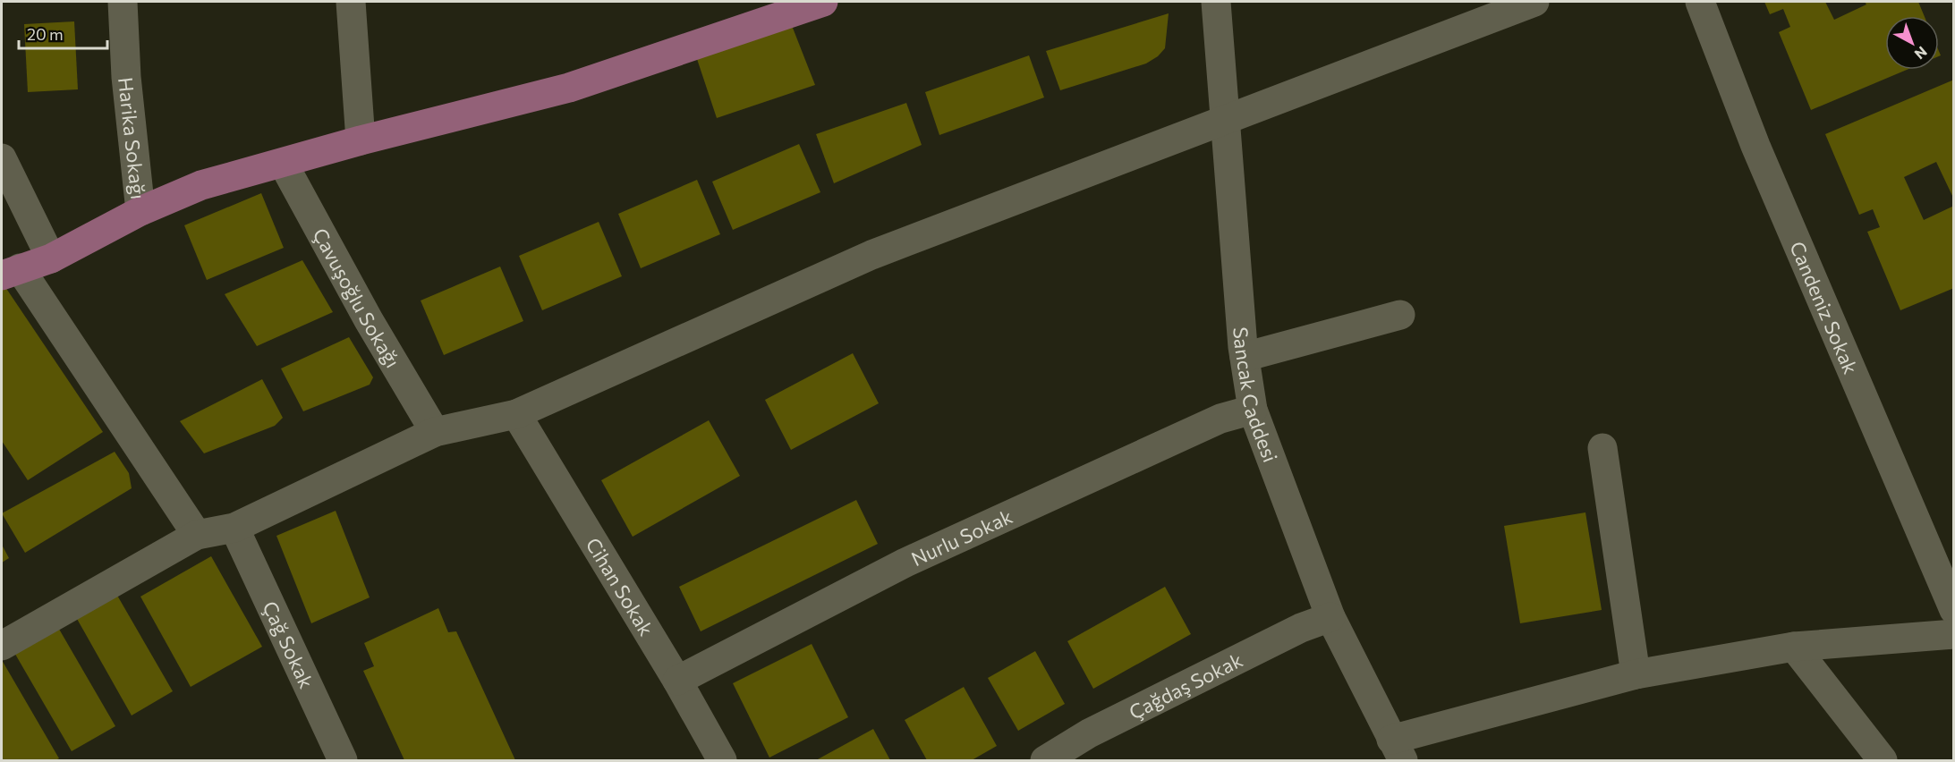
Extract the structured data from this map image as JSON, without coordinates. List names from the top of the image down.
{
  "streets": {
    "street": [
      "Harika Sokağı",
      "Çavuşoğlu Sokağı",
      "Candeniz Sokak",
      "Sancak Caddesi",
      "Nurlu Sokak",
      "Cihan Sokak",
      "Çağ Sokak",
      "Çağdaş Sokak"
    ]
  },
  "crossings": [
    ["Sancak Caddesi", "Nurlu Sokak"],
    ["Sancak Caddesi", "Çağdaş Sokak"],
    ["Nurlu Sokak", "Cihan Sokak"]
  ],
  "scale_bar": "20 m",
  "north": "bottom right"
}
